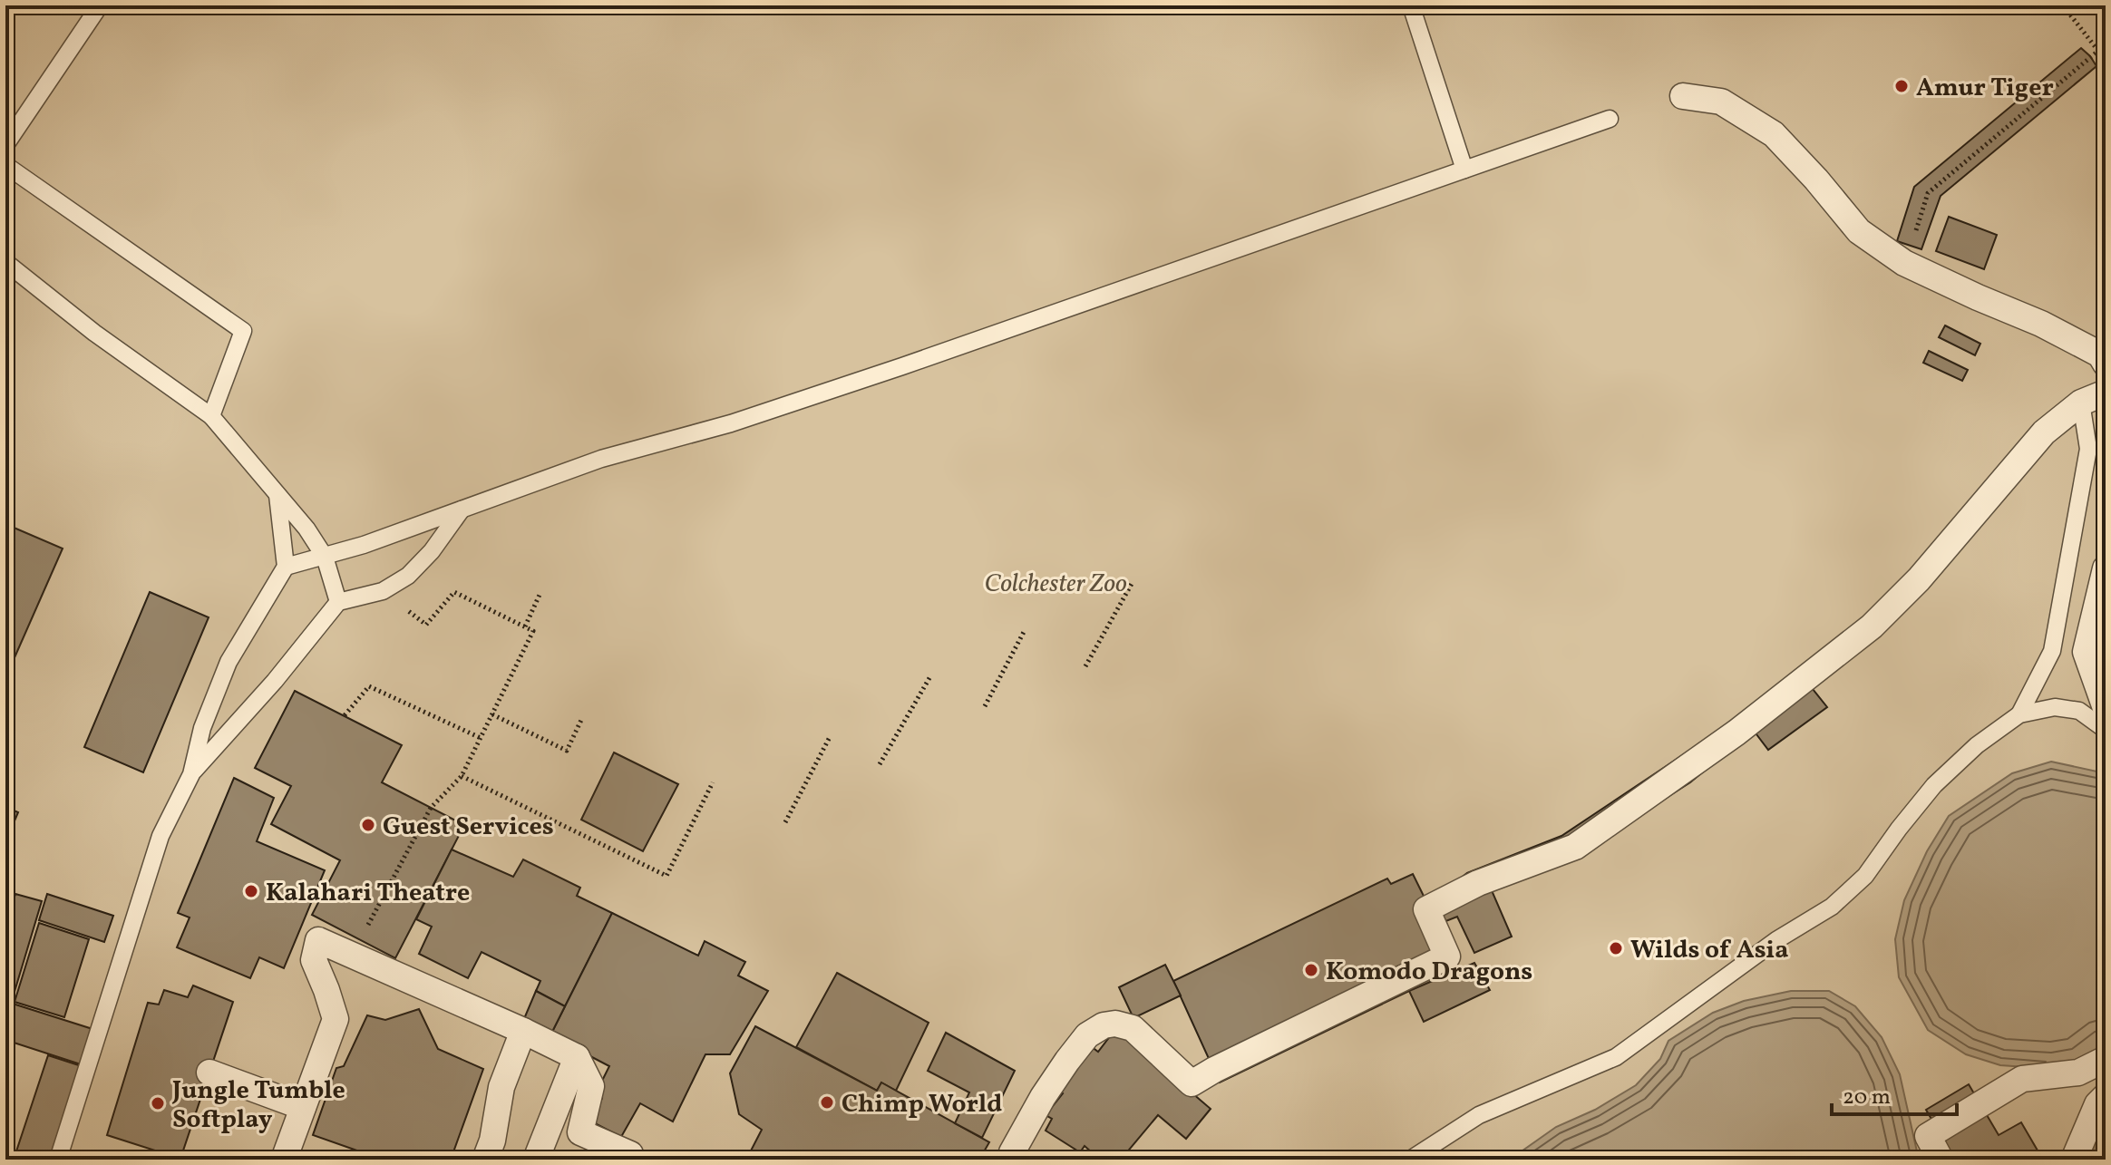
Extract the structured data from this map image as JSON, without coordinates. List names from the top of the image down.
{
  "parks": ["Colchester Zoo"],
  "places": [
    "Amur Tiger",
    "Guest Services",
    "Kalahari Theatre",
    "Wilds of Asia",
    "Komodo Dragons",
    "Chimp World",
    "Jungle Tumble Softplay"
  ],
  "scale_bar": "20 m"
}
